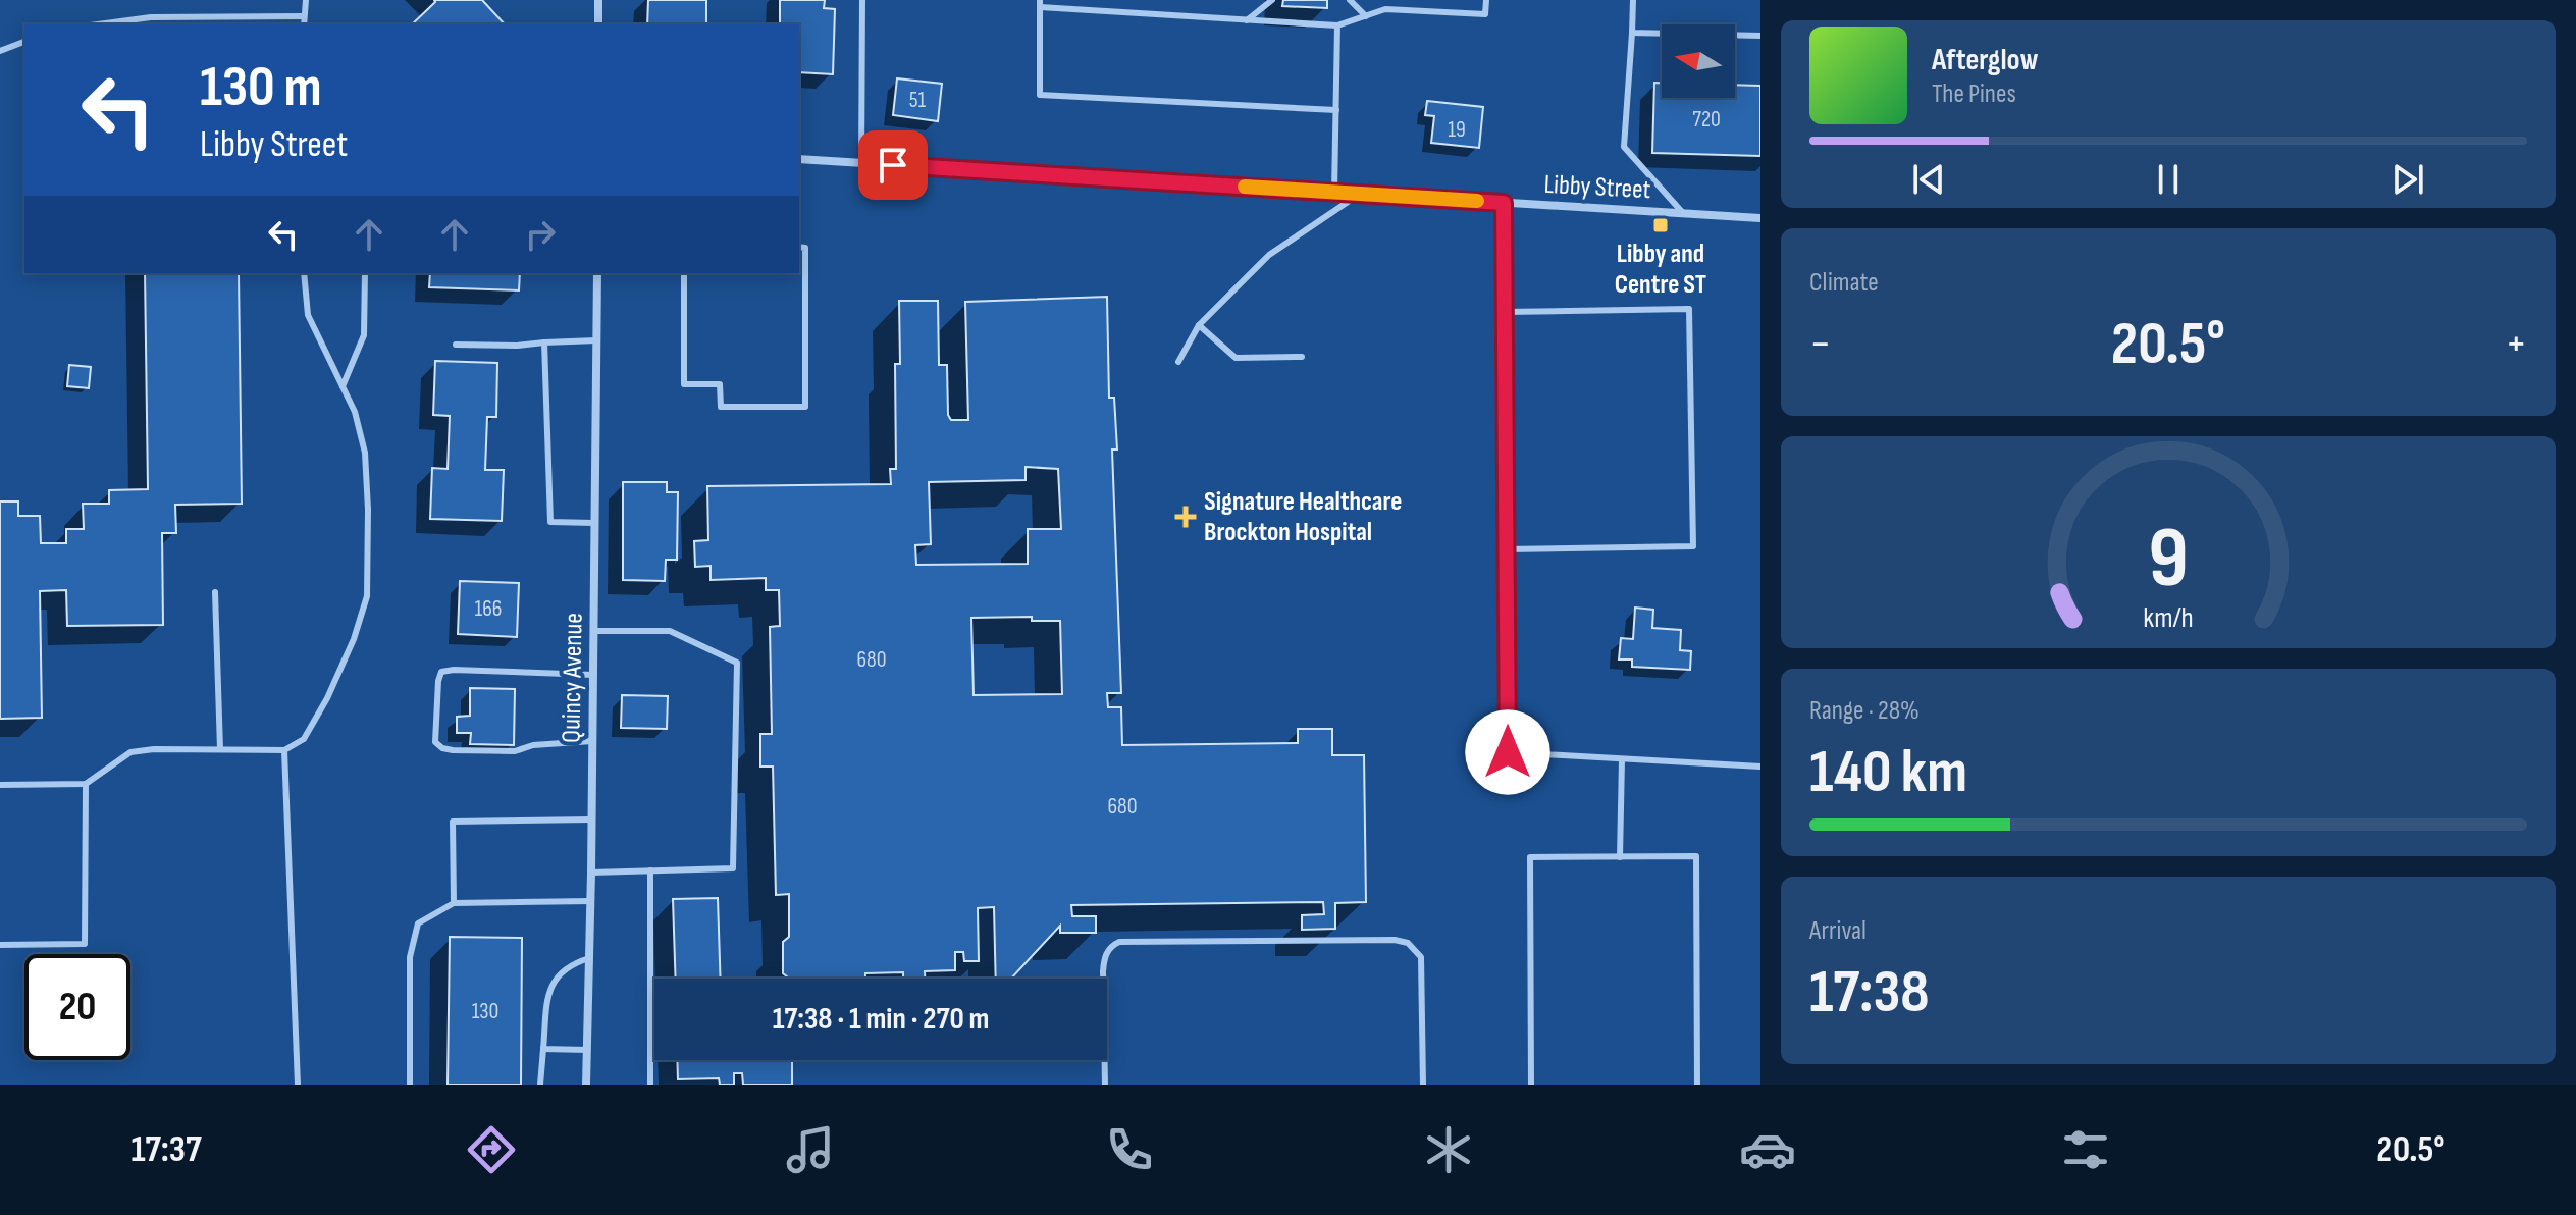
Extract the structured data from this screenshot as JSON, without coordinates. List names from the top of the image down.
{
  "streets": {
    "street": ["Libby Street", "Quincy Avenue"]
  },
  "places": {
    "transit": ["Libby and Centre ST"],
    "health": ["Signature Healthcare Brockton Hospital"]
  },
  "house_numbers": [
    "51",
    "720",
    "19",
    "166",
    "680",
    "680",
    "130"
  ],
  "north": "left",
  "page": {
    "turn": ["130 m", "Libby Street"],
    "song": ["Afterglow", "The Pines"],
    "tile": [
      "Climate",
      ["Range · 28%", "140 km"],
      ["Arrival", "17:38"]
    ],
    "heat": ["−", "20.5°", "+"],
    "limit": "20",
    "trip": "17:38 · 1 min · 270 m",
    "tabs": ["17:37", "20.5°"],
    "gauge": ["9", "km/h"]
  }
}
